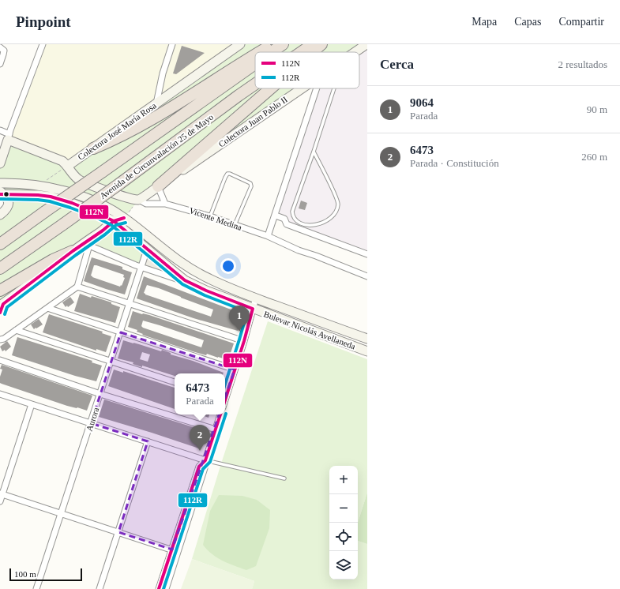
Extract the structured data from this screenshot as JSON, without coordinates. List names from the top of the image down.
{
  "streets": {
    "highway": ["Avenida de Circunvalación 25 de Mayo"],
    "main road": [
      "Colectora Juan Pablo II",
      "Colectora José María Rosa",
      "Vicente Medina",
      "Bulevar Nicolás Avellaneda"
    ],
    "street": ["Aurora"]
  },
  "crossings": [
    ["Colectora Juan Pablo II", "Vicente Medina"],
    ["Colectora José María Rosa", "Vicente Medina"],
    ["Bulevar Nicolás Avellaneda", "Aurora"]
  ],
  "lines": ["transit line 112N", "transit line 112R"],
  "legend": ["112N", "112R"],
  "scale_bar": "100 m",
  "page": {
    "header": "Pinpoint",
    "nav": ["Mapa", "Capas", "Compartir"],
    "heading": ["Cerca", "2 resultados"],
    "list": [
      {
        "mark": "1",
        "name": "9064",
        "note": "Parada",
        "value": "90 m"
      },
      {
        "mark": "2",
        "name": "6473",
        "note": "Parada · Constitución",
        "value": "260 m"
      }
    ],
    "pins": ["1", "2"],
    "popup": ["6473", "Parada"],
    "map_buttons": ["+", "−"],
    "scale": "100 m"
  }
}
